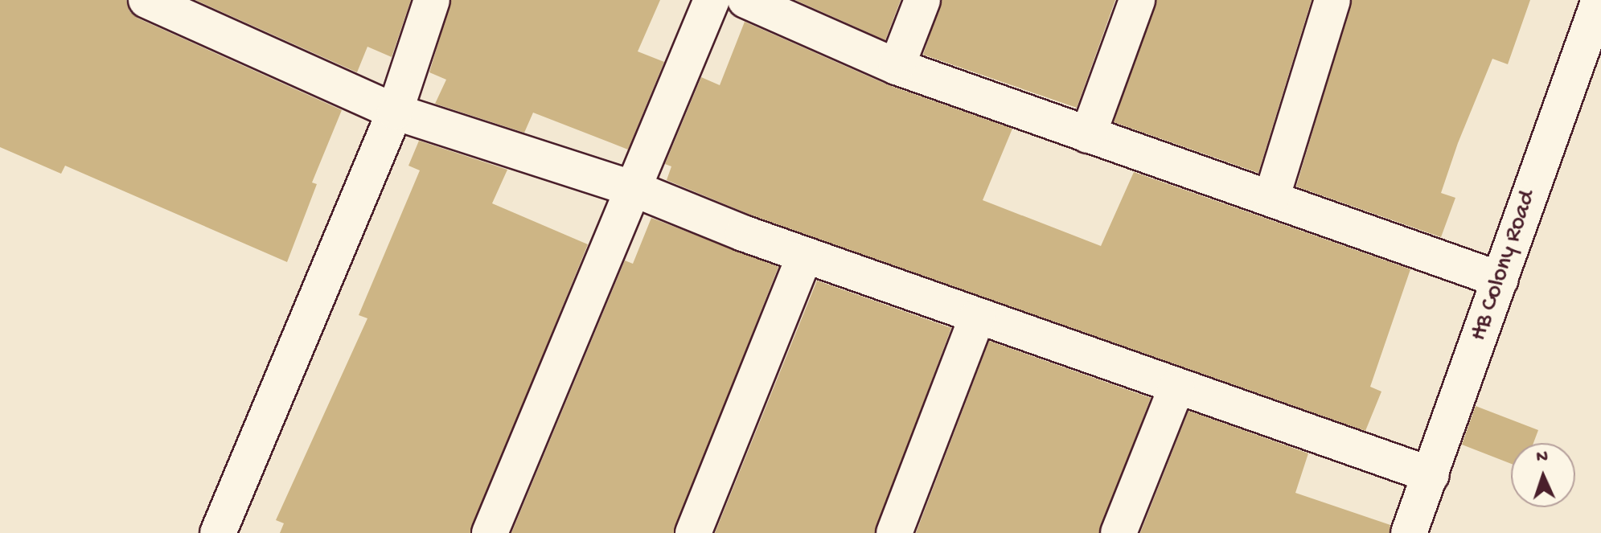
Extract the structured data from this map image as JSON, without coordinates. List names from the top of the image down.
{
  "streets": {
    "street": ["HB Colony Road"]
  },
  "north": "top"
}
